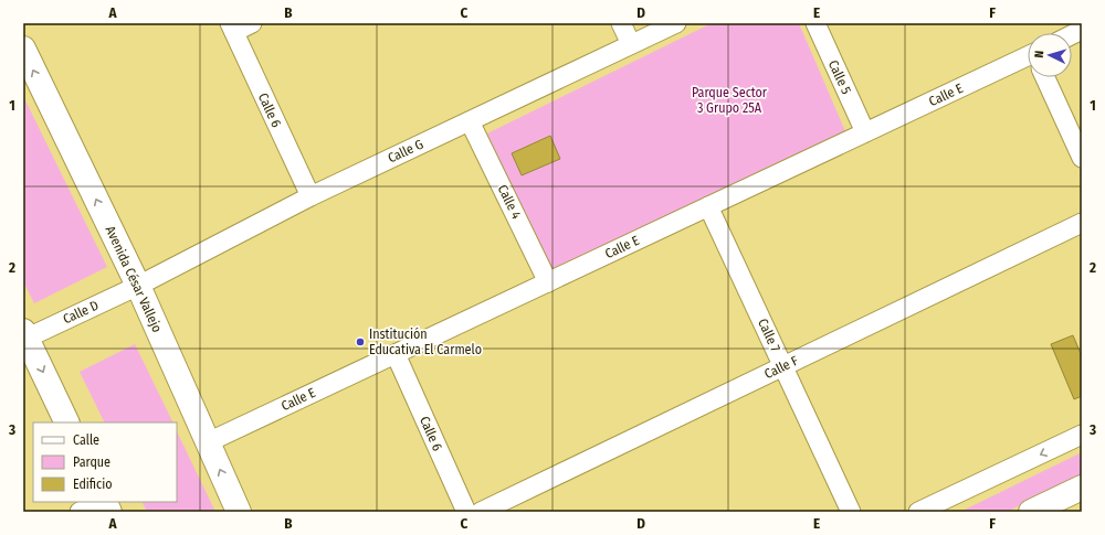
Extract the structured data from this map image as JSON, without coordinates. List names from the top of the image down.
{
  "streets": {
    "main road": ["Avenida César Vallejo"],
    "street": [
      "Calle 5",
      "Calle E",
      "Calle 6",
      "Calle G",
      "Calle 4",
      "Calle D",
      "Calle 7",
      "Calle F"
    ]
  },
  "crossings": [
    ["Calle 5", "Calle E"],
    ["Calle E", "Calle 6"],
    ["Calle E", "Calle 4"],
    ["Calle E", "Avenida César Vallejo"],
    ["Calle E", "Calle 7"],
    ["Calle 6", "Calle G"],
    ["Calle G", "Calle 4"],
    ["Calle G", "Avenida César Vallejo"],
    ["Calle G", "Calle D"],
    ["Avenida César Vallejo", "Calle D"],
    ["Calle 7", "Calle F"]
  ],
  "one_way": ["Avenida César Vallejo"],
  "parks": ["Parque Sector 3 Grupo 25A"],
  "places": ["Institución Educativa El Carmelo"],
  "legend": ["Calle", "Parque", "Edificio"],
  "north": "left",
  "grid": {
    "columns": [
      "A",
      "B",
      "C",
      "D",
      "E",
      "F"
    ],
    "rows": ["1", "2", "3"]
  }
}
